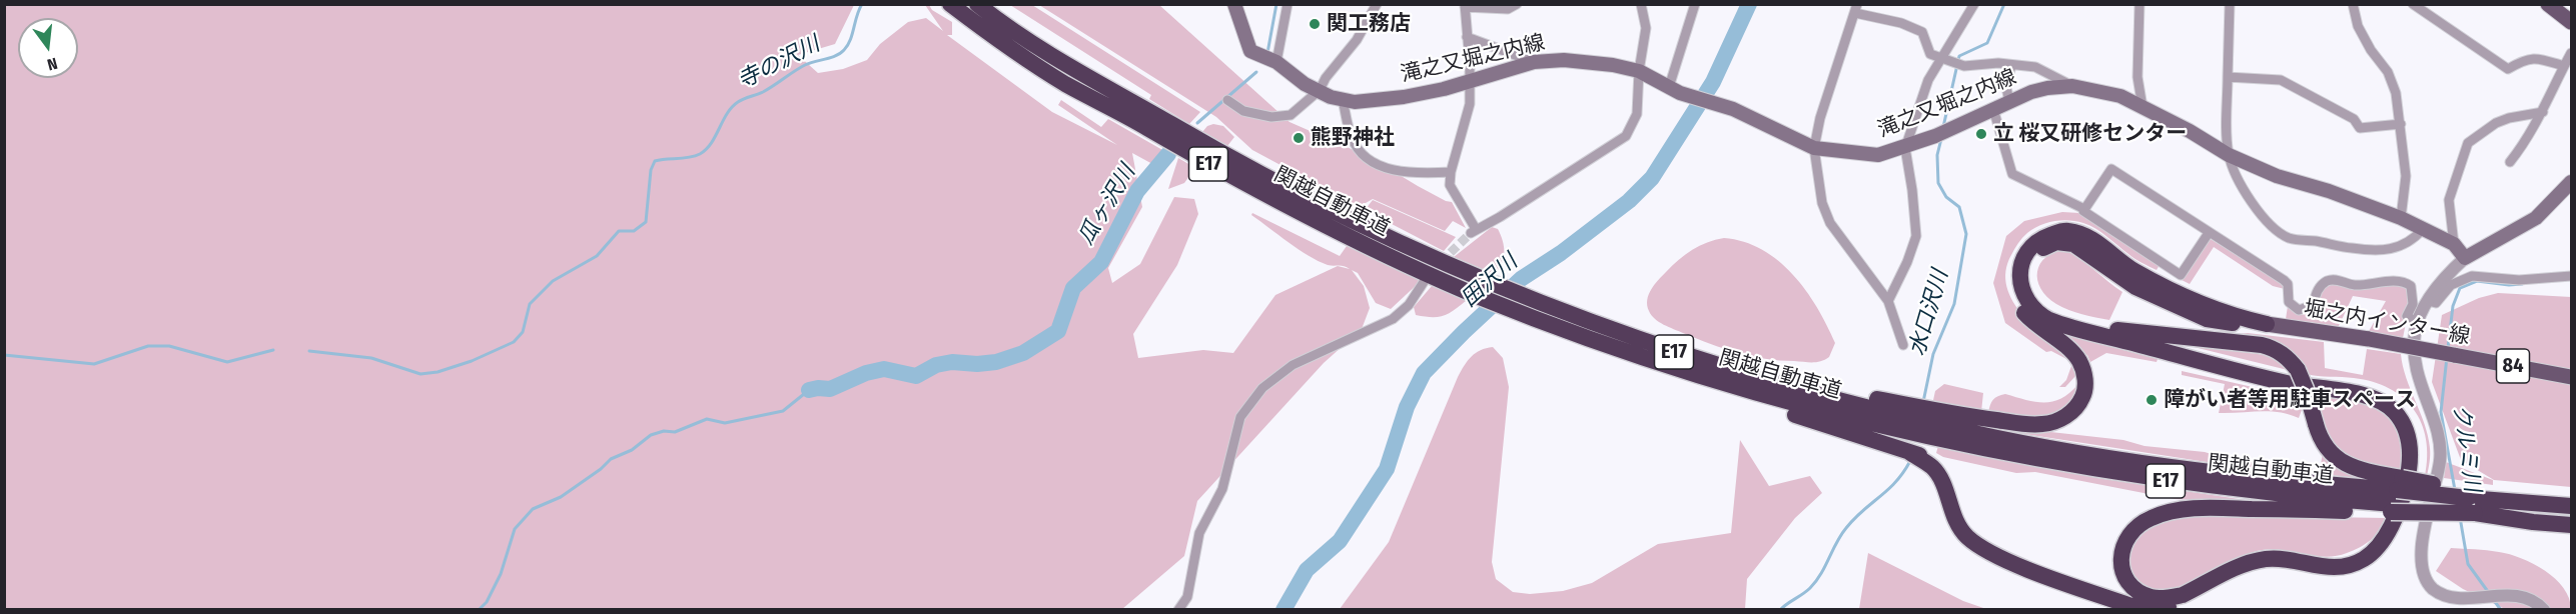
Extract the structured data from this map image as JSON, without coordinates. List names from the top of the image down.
{
  "streets": {
    "highway": ["E17", "関越自動車道"],
    "main road": ["滝之又堀之内線", "堀之内インター線", "84"]
  },
  "water": [
    "寺の沢川",
    "瓜ヶ沢川",
    "田沢川",
    "水口沢川",
    "クルミ川"
  ],
  "places": [
    "関工務店",
    "立 桜又研修センター",
    "熊野神社",
    "障がい者等用駐車スペース"
  ],
  "north": "bottom"
}
